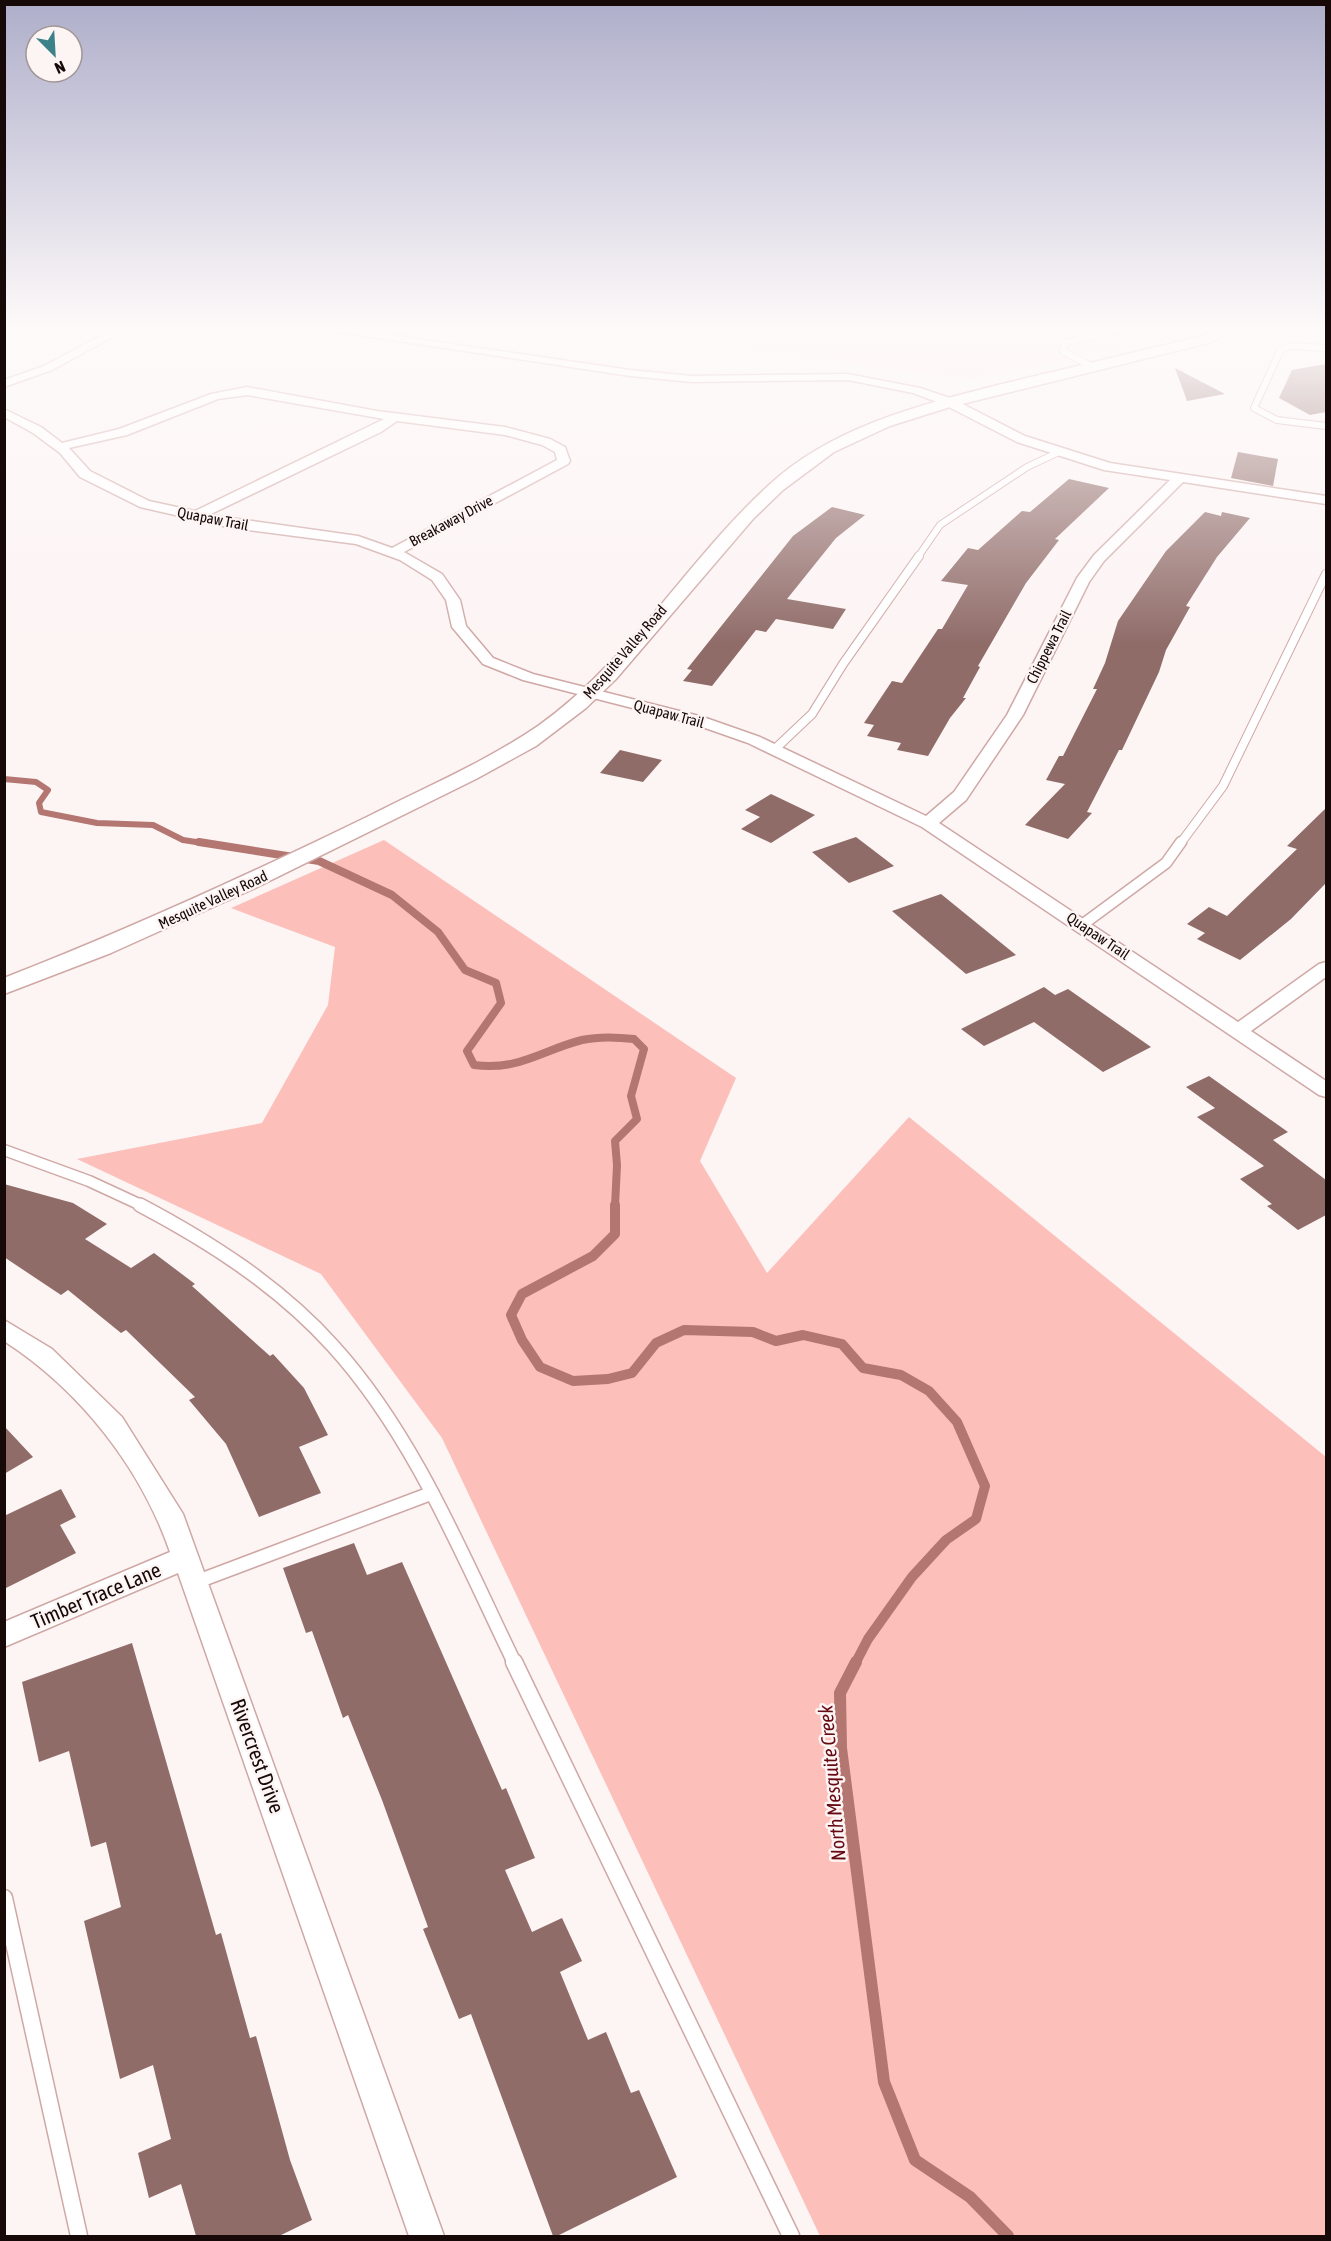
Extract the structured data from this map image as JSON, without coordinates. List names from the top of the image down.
{
  "streets": {
    "street": [
      "Quapaw Trail",
      "Breakaway Drive",
      "Chippewa Trail",
      "Mesquite Valley Road",
      "Timber Trace Lane",
      "Rivercrest Drive"
    ]
  },
  "crossings": [
    ["Quapaw Trail", "Breakaway Drive"],
    ["Quapaw Trail", "Chippewa Trail"],
    ["Quapaw Trail", "Mesquite Valley Road"],
    ["Timber Trace Lane", "Rivercrest Drive"]
  ],
  "water": ["North Mesquite Creek"],
  "north": "bottom right"
}
